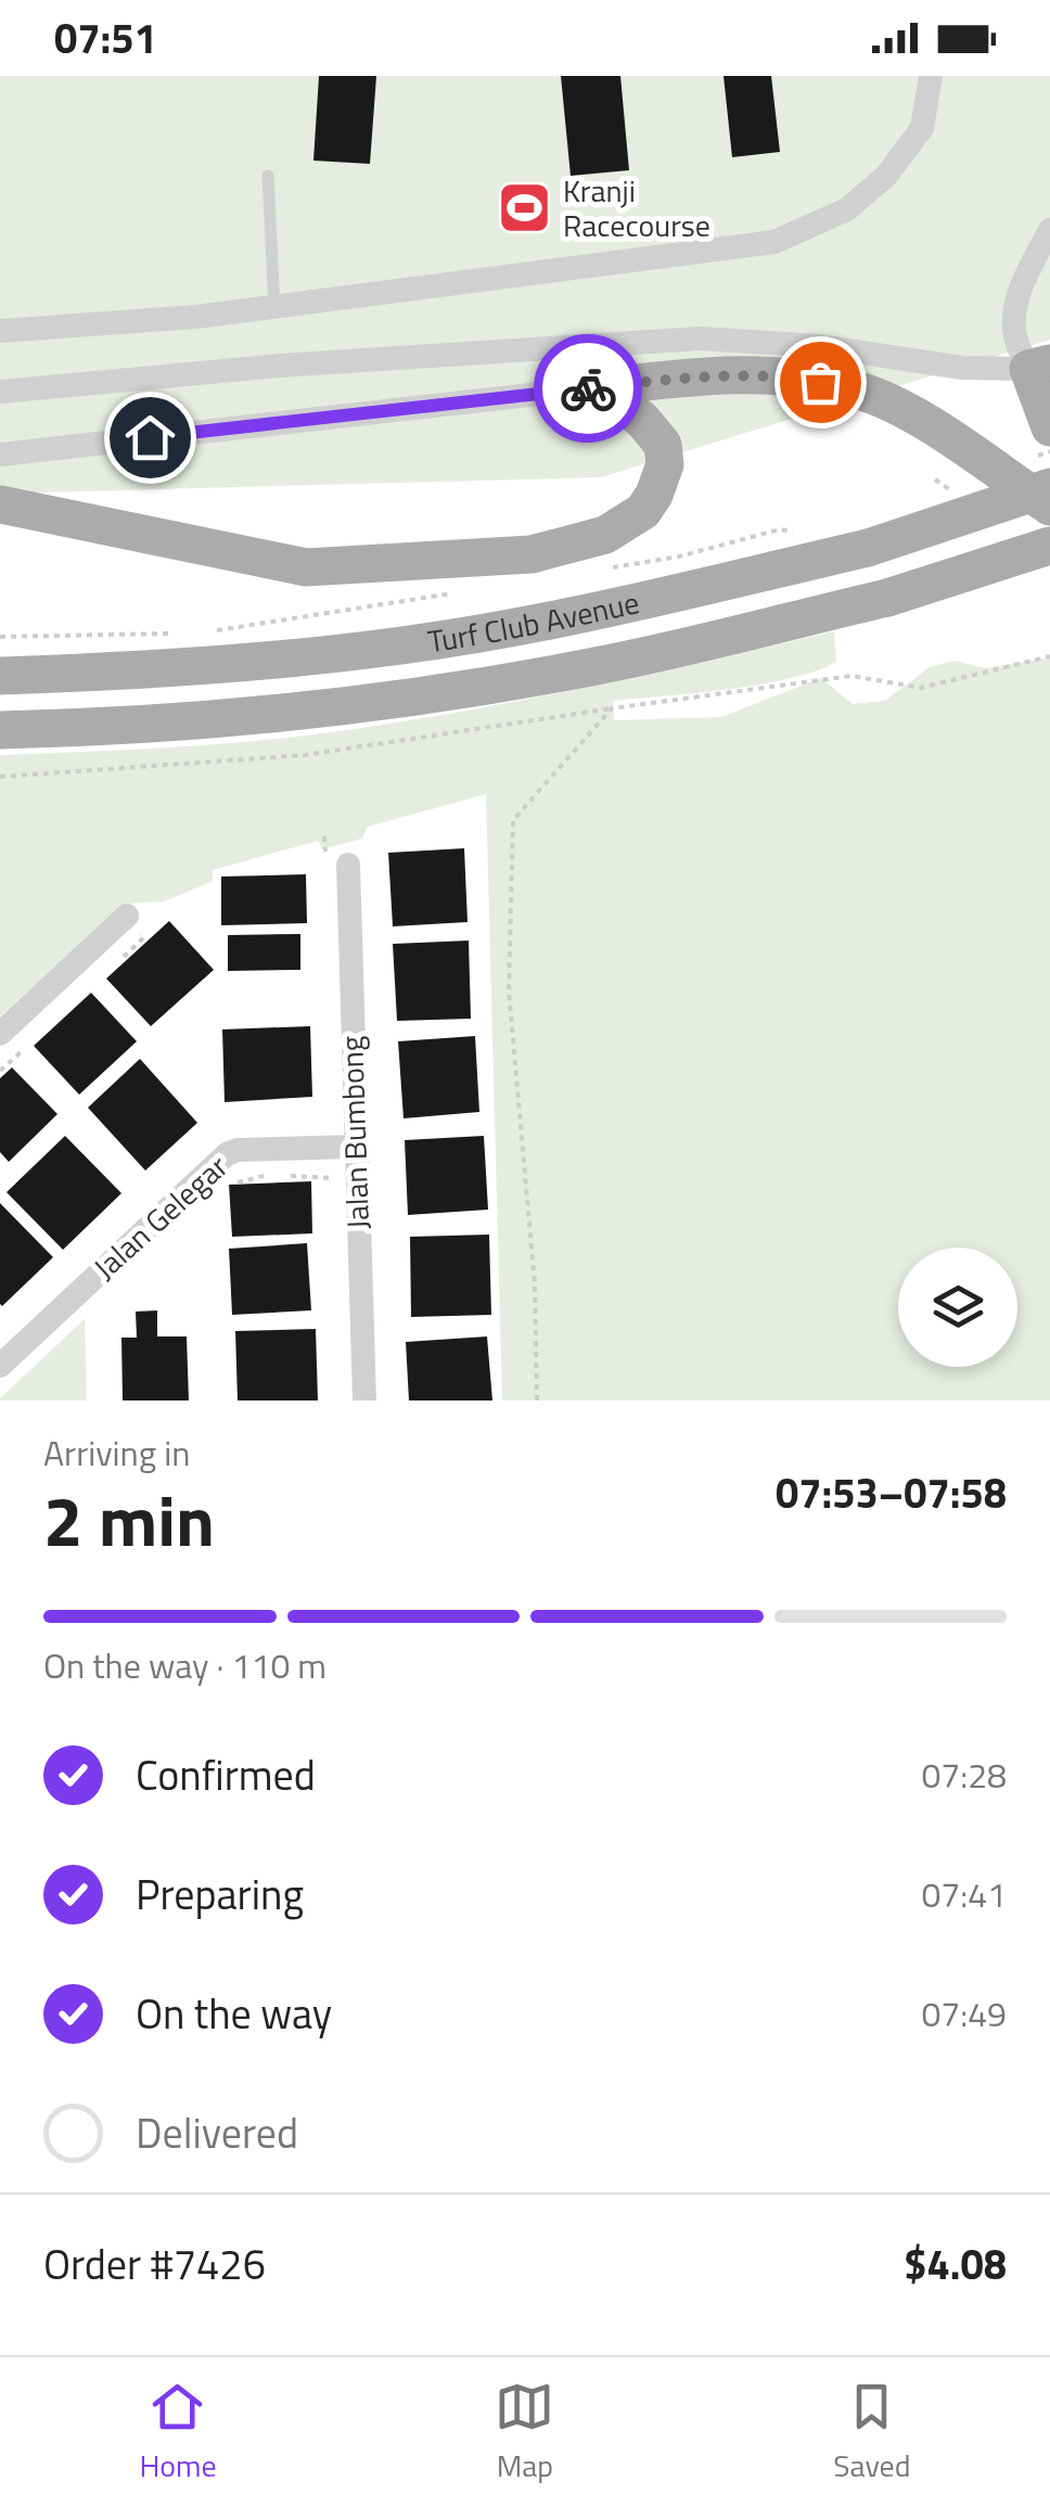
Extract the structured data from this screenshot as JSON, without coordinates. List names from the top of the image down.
{
  "streets": {
    "main road": ["Turf Club Avenue"],
    "street": ["Jalan Bumbong", "Jalan Gelegar"]
  },
  "crossings": [
    ["Jalan Bumbong", "Jalan Gelegar"]
  ],
  "places": {
    "sports": ["Kranji Racecourse"]
  },
  "page": {
    "status": "07:51",
    "heading": ["2 min", "Arriving in", "07:53–07:58"],
    "panel": ["Order #7426", "$4.08"],
    "bar": "On the way · 110 m",
    "list": [
      ["Confirmed", "07:28"],
      ["Preparing", "07:41"],
      ["On the way", "07:49"],
      "Delivered"
    ],
    "tabs": ["Home", "Map", "Saved"]
  }
}
